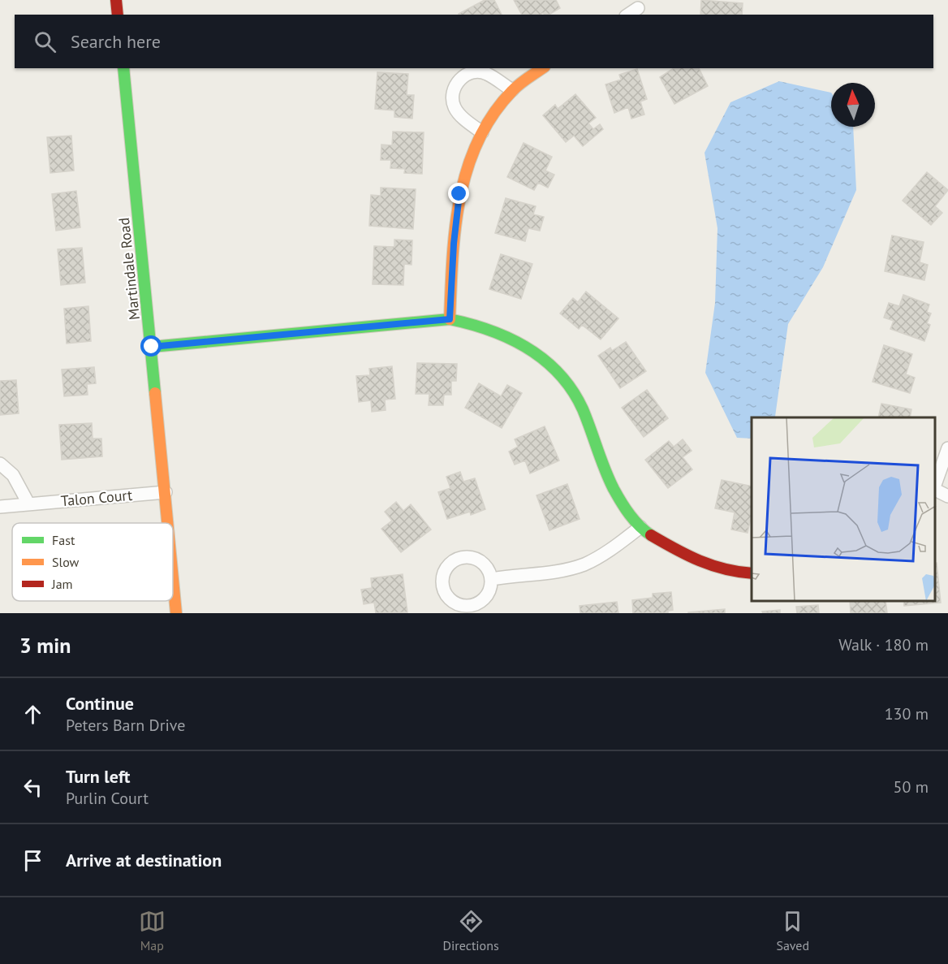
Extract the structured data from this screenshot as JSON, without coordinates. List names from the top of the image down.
{
  "streets": {
    "street": ["Martindale Road", "Talon Court"]
  },
  "crossings": [
    ["Martindale Road", "Talon Court"]
  ],
  "legend": ["Fast", "Slow", "Jam"],
  "north": "top",
  "page": {
    "search": "Search here",
    "heading": ["3 min", "Walk · 180 m"],
    "list": [
      ["Continue", "Peters Barn Drive", "130 m"],
      ["Turn left", "Purlin Court", "50 m"],
      "Arrive at destination"
    ],
    "nav": ["Map", "Directions", "Saved"]
  }
}
